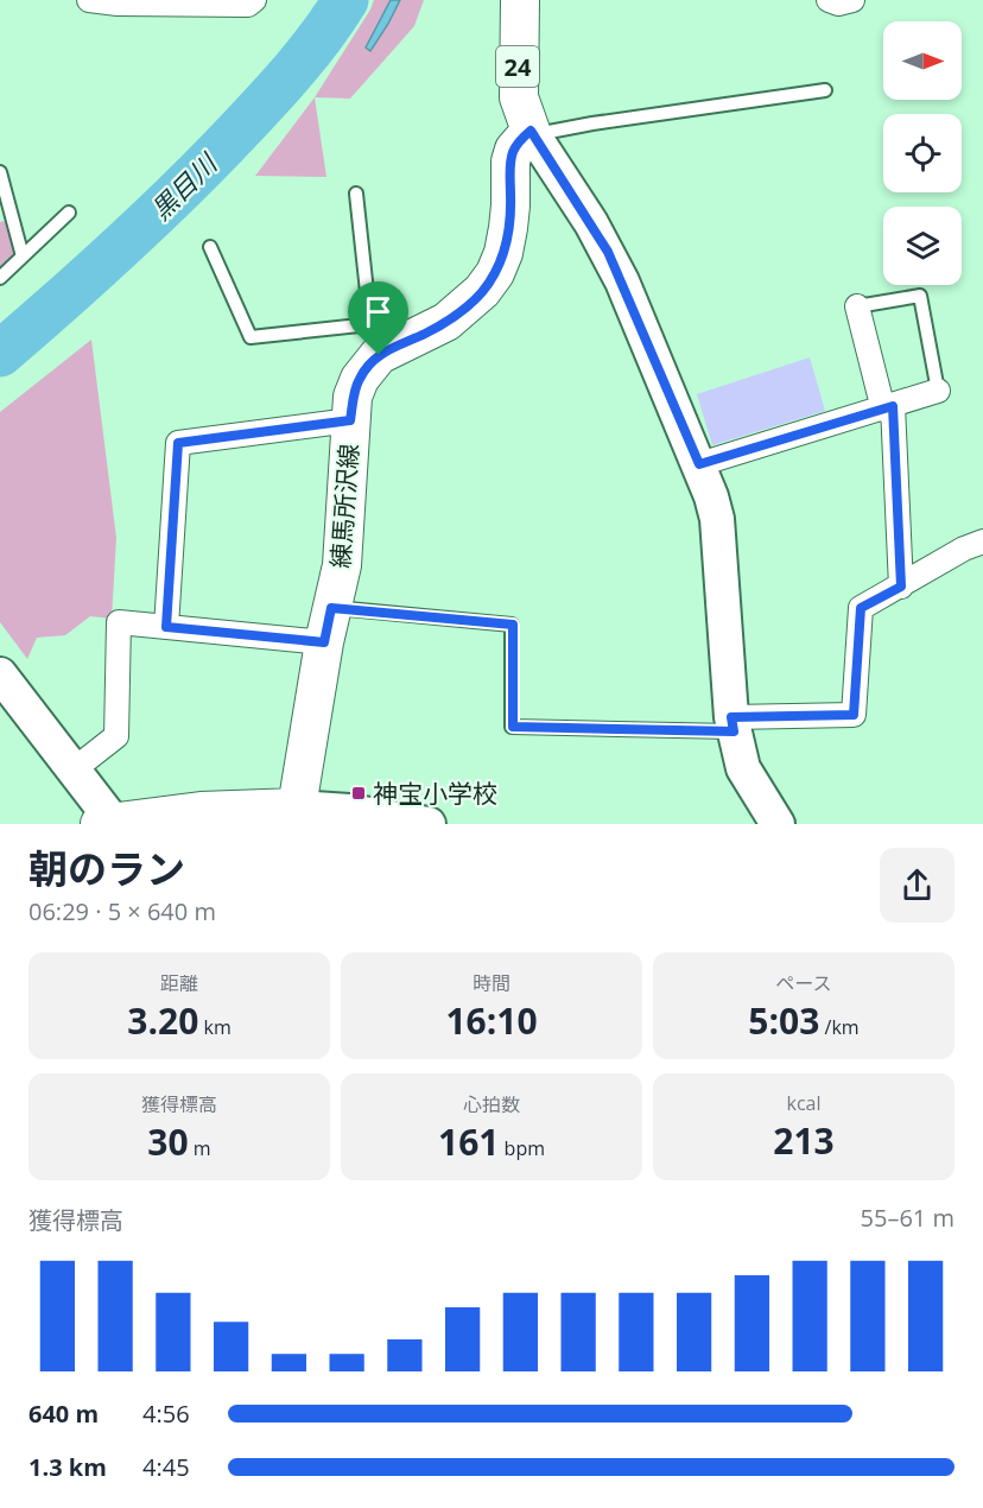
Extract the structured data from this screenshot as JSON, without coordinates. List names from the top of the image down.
{
  "streets": {
    "main road": ["24", "練馬所沢線"]
  },
  "crossings": [
    ["24", "練馬所沢線"]
  ],
  "water": ["黒目川"],
  "places": {
    "transit": ["神宝小学校"]
  },
  "north": "right",
  "page": {
    "heading": ["朝のラン", "06:29 · 5 × 640 m"],
    "stats": [
      ["距離", "3.20 km"],
      ["時間", "16:10"],
      ["ペース", "5:03 /km"],
      ["獲得標高", "30 m"],
      ["心拍数", "161 bpm"],
      ["kcal", "213"]
    ],
    "chart": ["獲得標高", "55–61 m"],
    "list": [
      {
        "name": "640 m",
        "note": "4:56"
      },
      {
        "name": "1.3 km",
        "note": "4:45"
      }
    ]
  }
}
